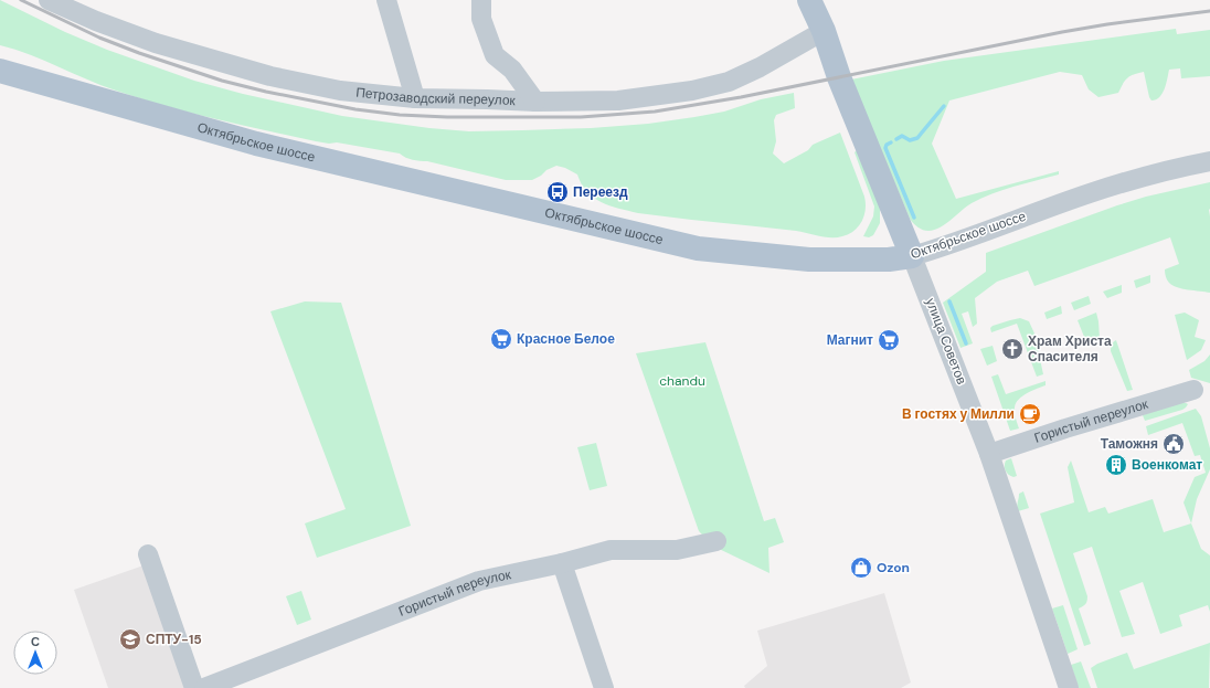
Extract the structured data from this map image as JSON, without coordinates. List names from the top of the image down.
{
  "streets": {
    "main road": ["Октябрьское шоссе", "улица Советов"],
    "street": ["Петрозаводский переулок", "Гористый переулок"]
  },
  "crossings": [
    ["Петрозаводский переулок", "улица Советов"],
    ["Октябрьское шоссе", "улица Советов"],
    ["улица Советов", "Гористый переулок"]
  ],
  "parks": ["chandu"],
  "places": {
    "bus stop": ["Переезд"],
    "supermarket": ["Красное Белое", "Магнит"],
    "church": ["Храм Христа Спасителя"],
    "cafe": ["В гостях у Милли"],
    "public building": ["Таможня"],
    "building": ["Военкомат"],
    "shop": ["Ozon"],
    "school or university": ["СПТУ-15"]
  },
  "north": "top"
}
